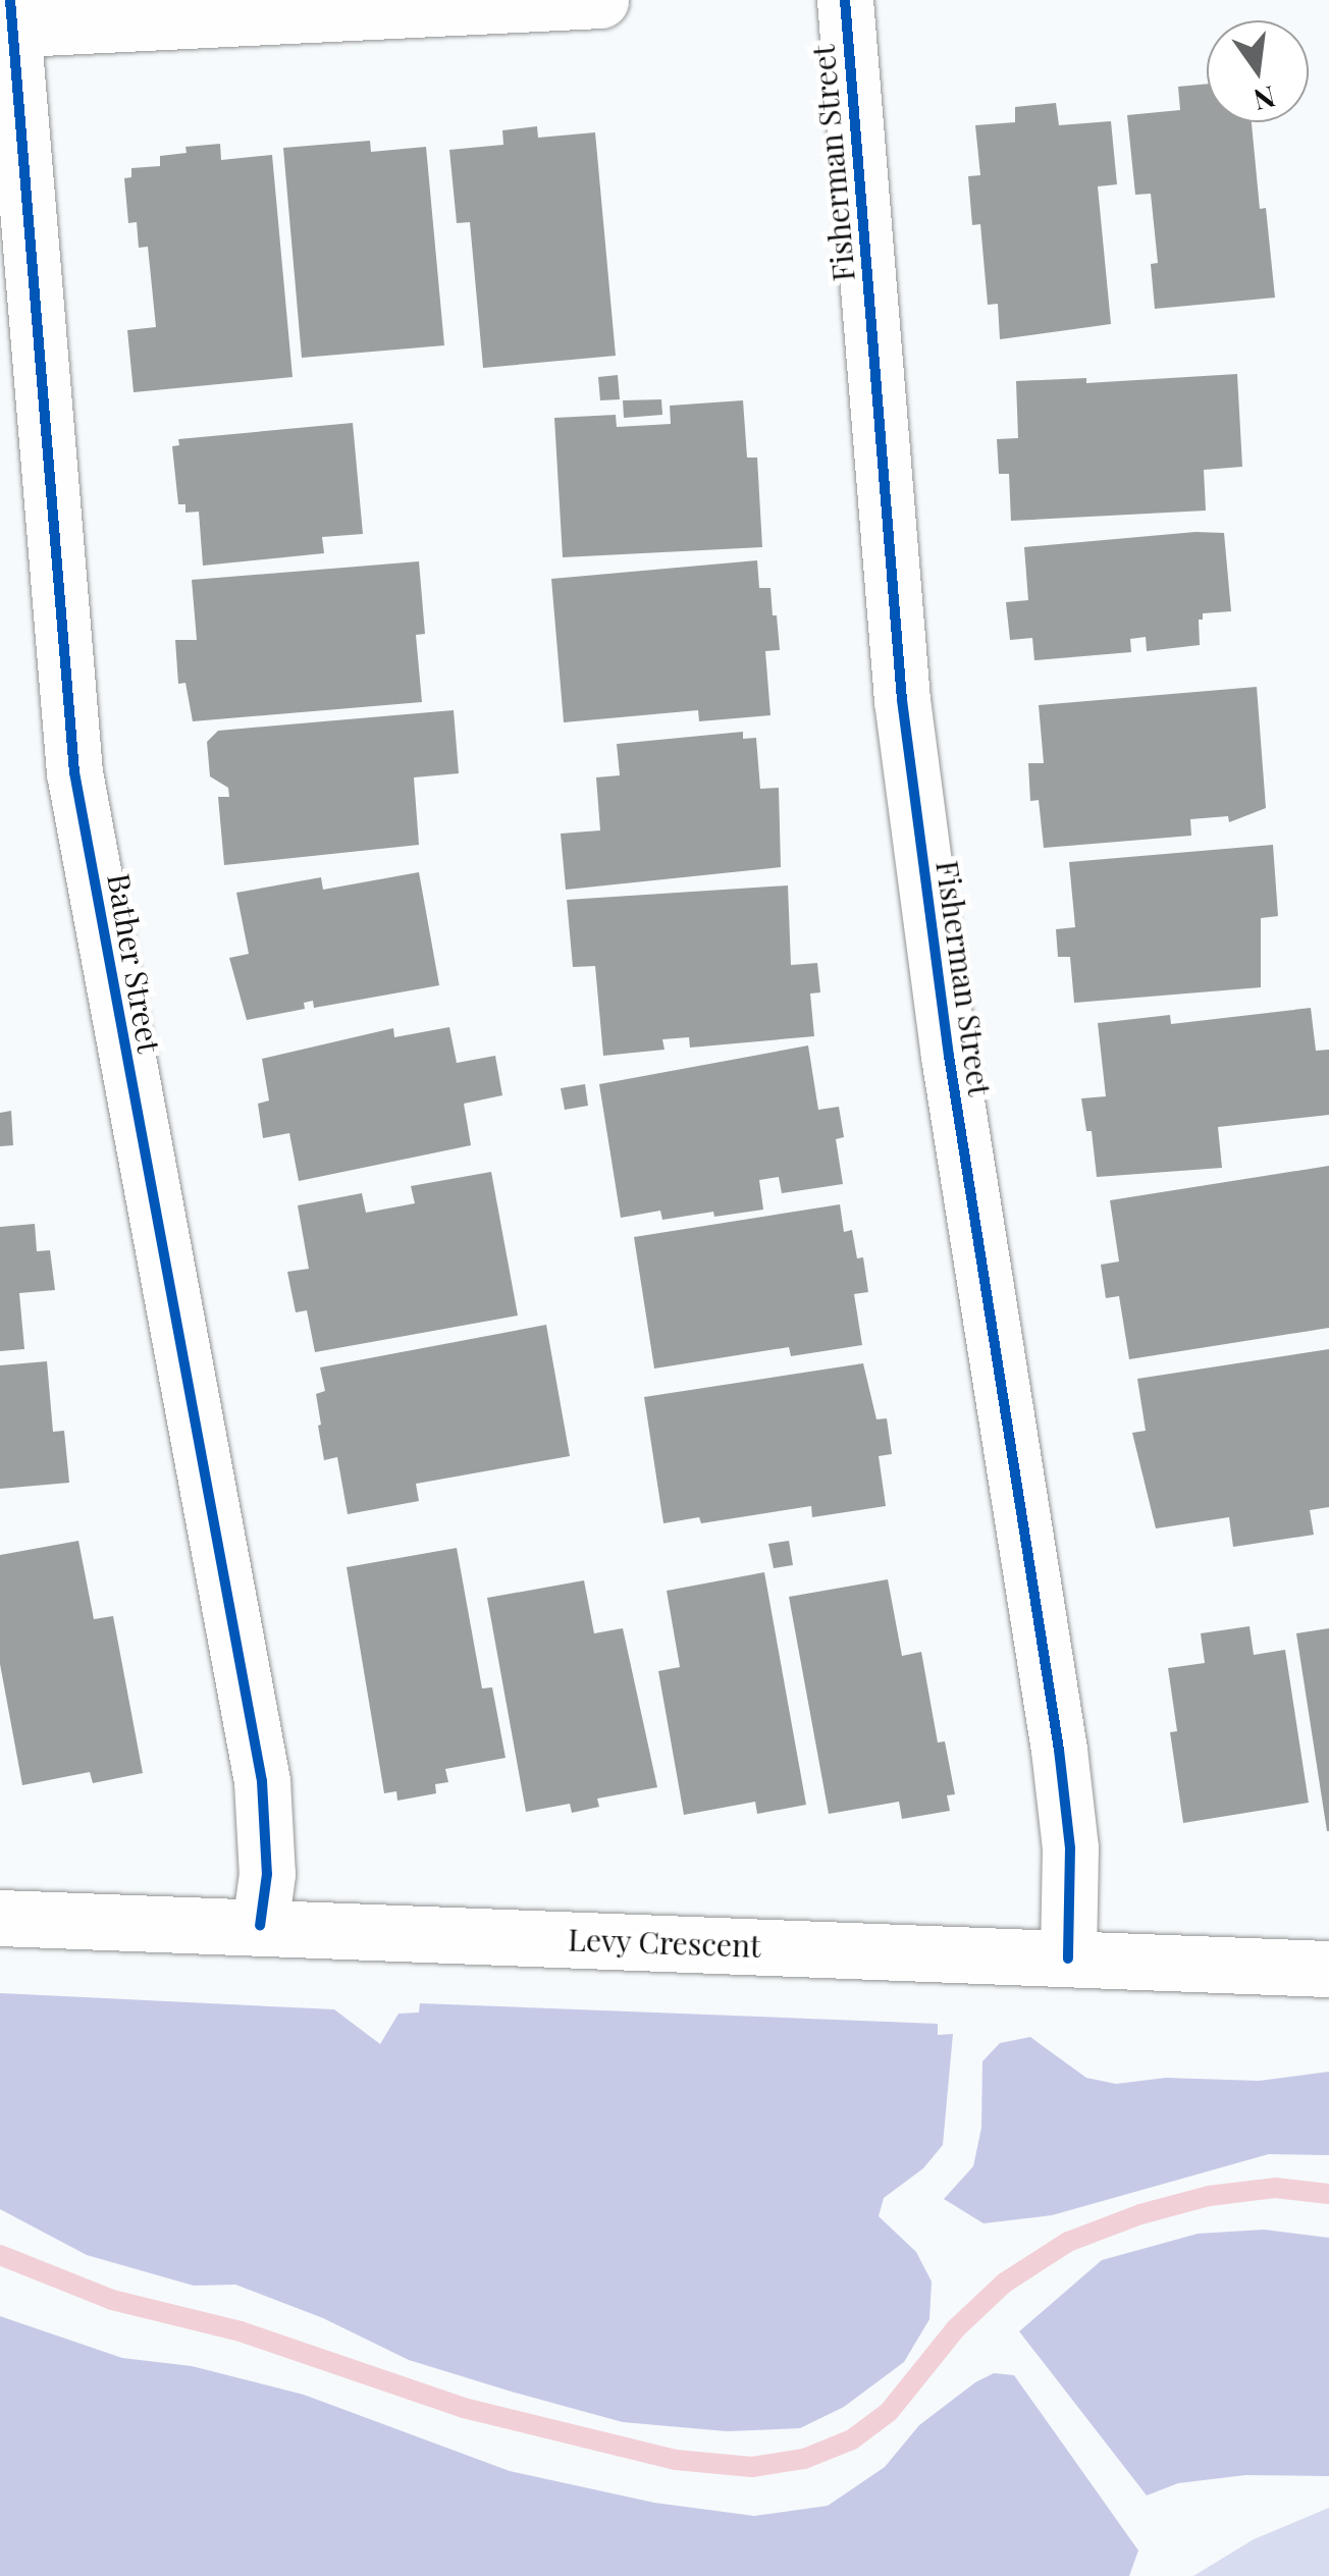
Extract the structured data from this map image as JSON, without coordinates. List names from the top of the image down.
{
  "streets": {
    "street": ["Fisherman Street", "Bather Street", "Levy Crescent"]
  },
  "crossings": [
    ["Fisherman Street", "Levy Crescent"],
    ["Bather Street", "Levy Crescent"]
  ],
  "north": "bottom"
}
